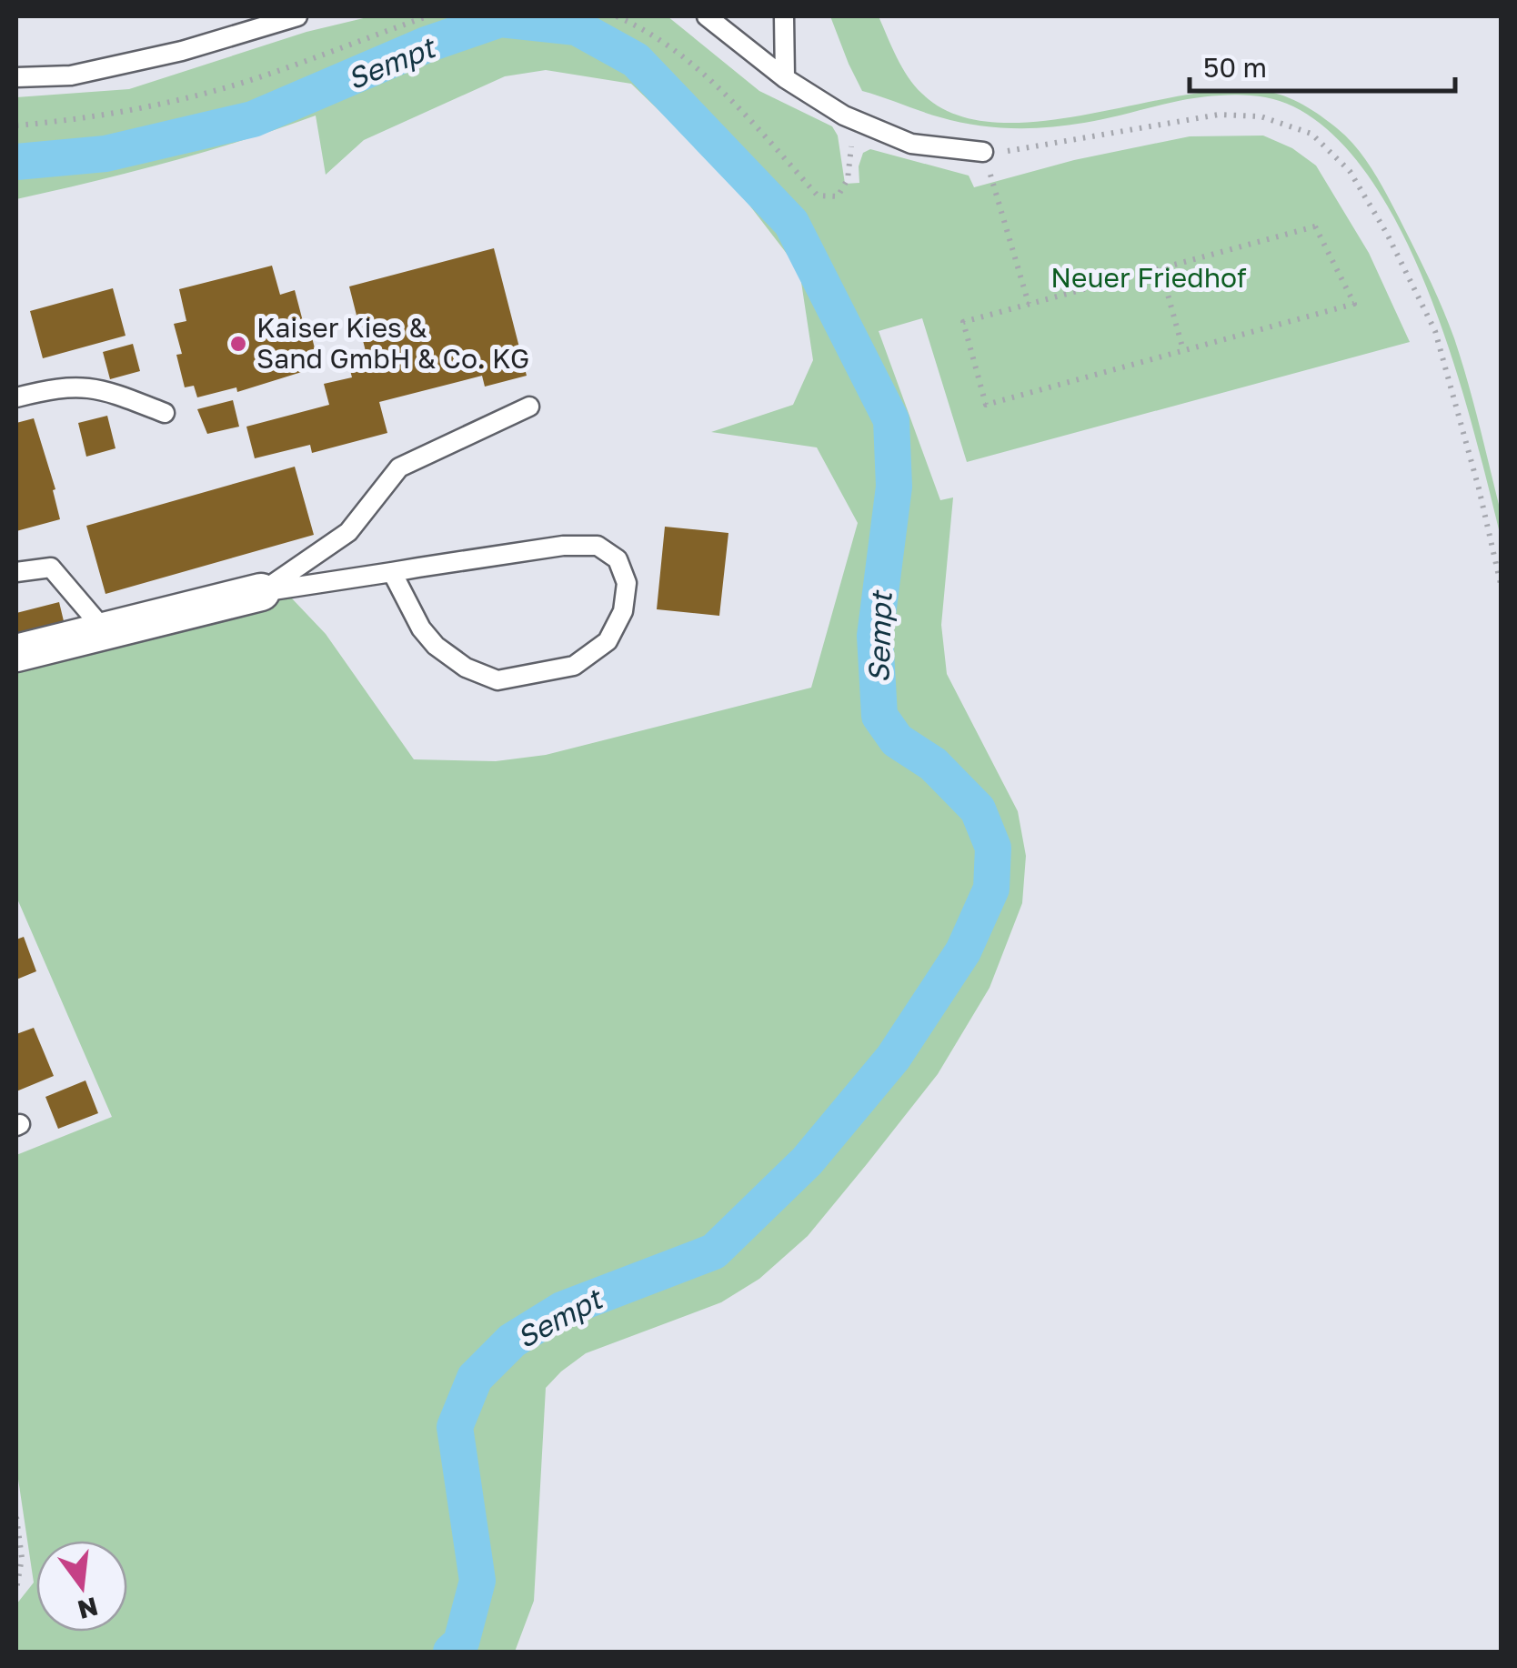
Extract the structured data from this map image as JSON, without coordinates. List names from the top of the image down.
{
  "water": ["Sempt"],
  "parks": ["Neuer Friedhof"],
  "places": ["Kaiser Kies & Sand GmbH & Co. KG"],
  "scale_bar": "50 m",
  "north": "bottom"
}
